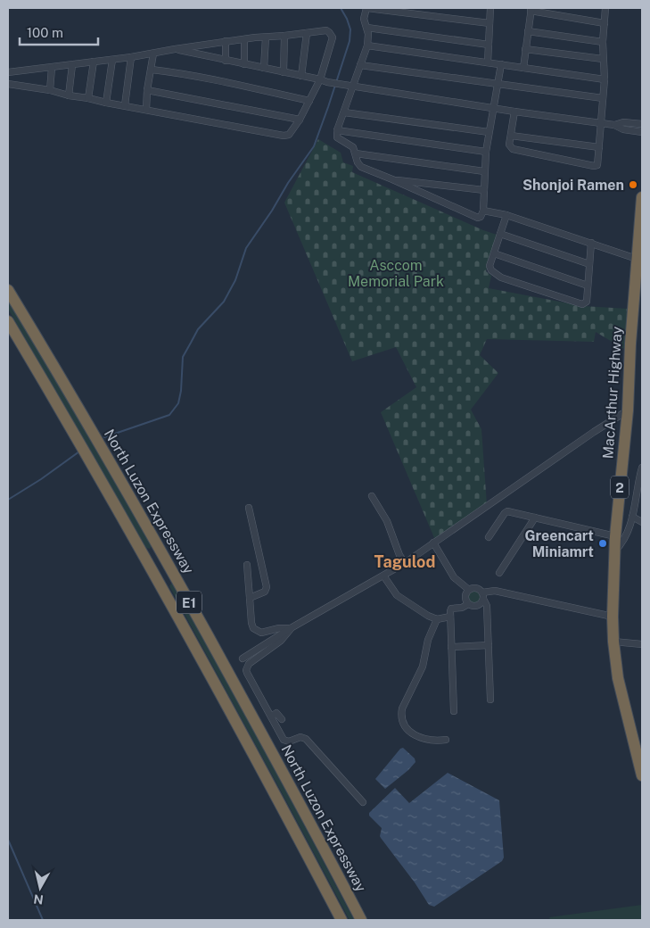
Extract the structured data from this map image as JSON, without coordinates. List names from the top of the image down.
{
  "streets": {
    "highway": [
      "MacArthur Highway",
      "2",
      "North Luzon Expressway",
      "E1"
    ]
  },
  "districts": ["Tagulod"],
  "parks": ["Asccom Memorial Park"],
  "places": ["Shonjoi Ramen", "Greencart Miniamrt"],
  "scale_bar": "100 m",
  "north": "bottom"
}
